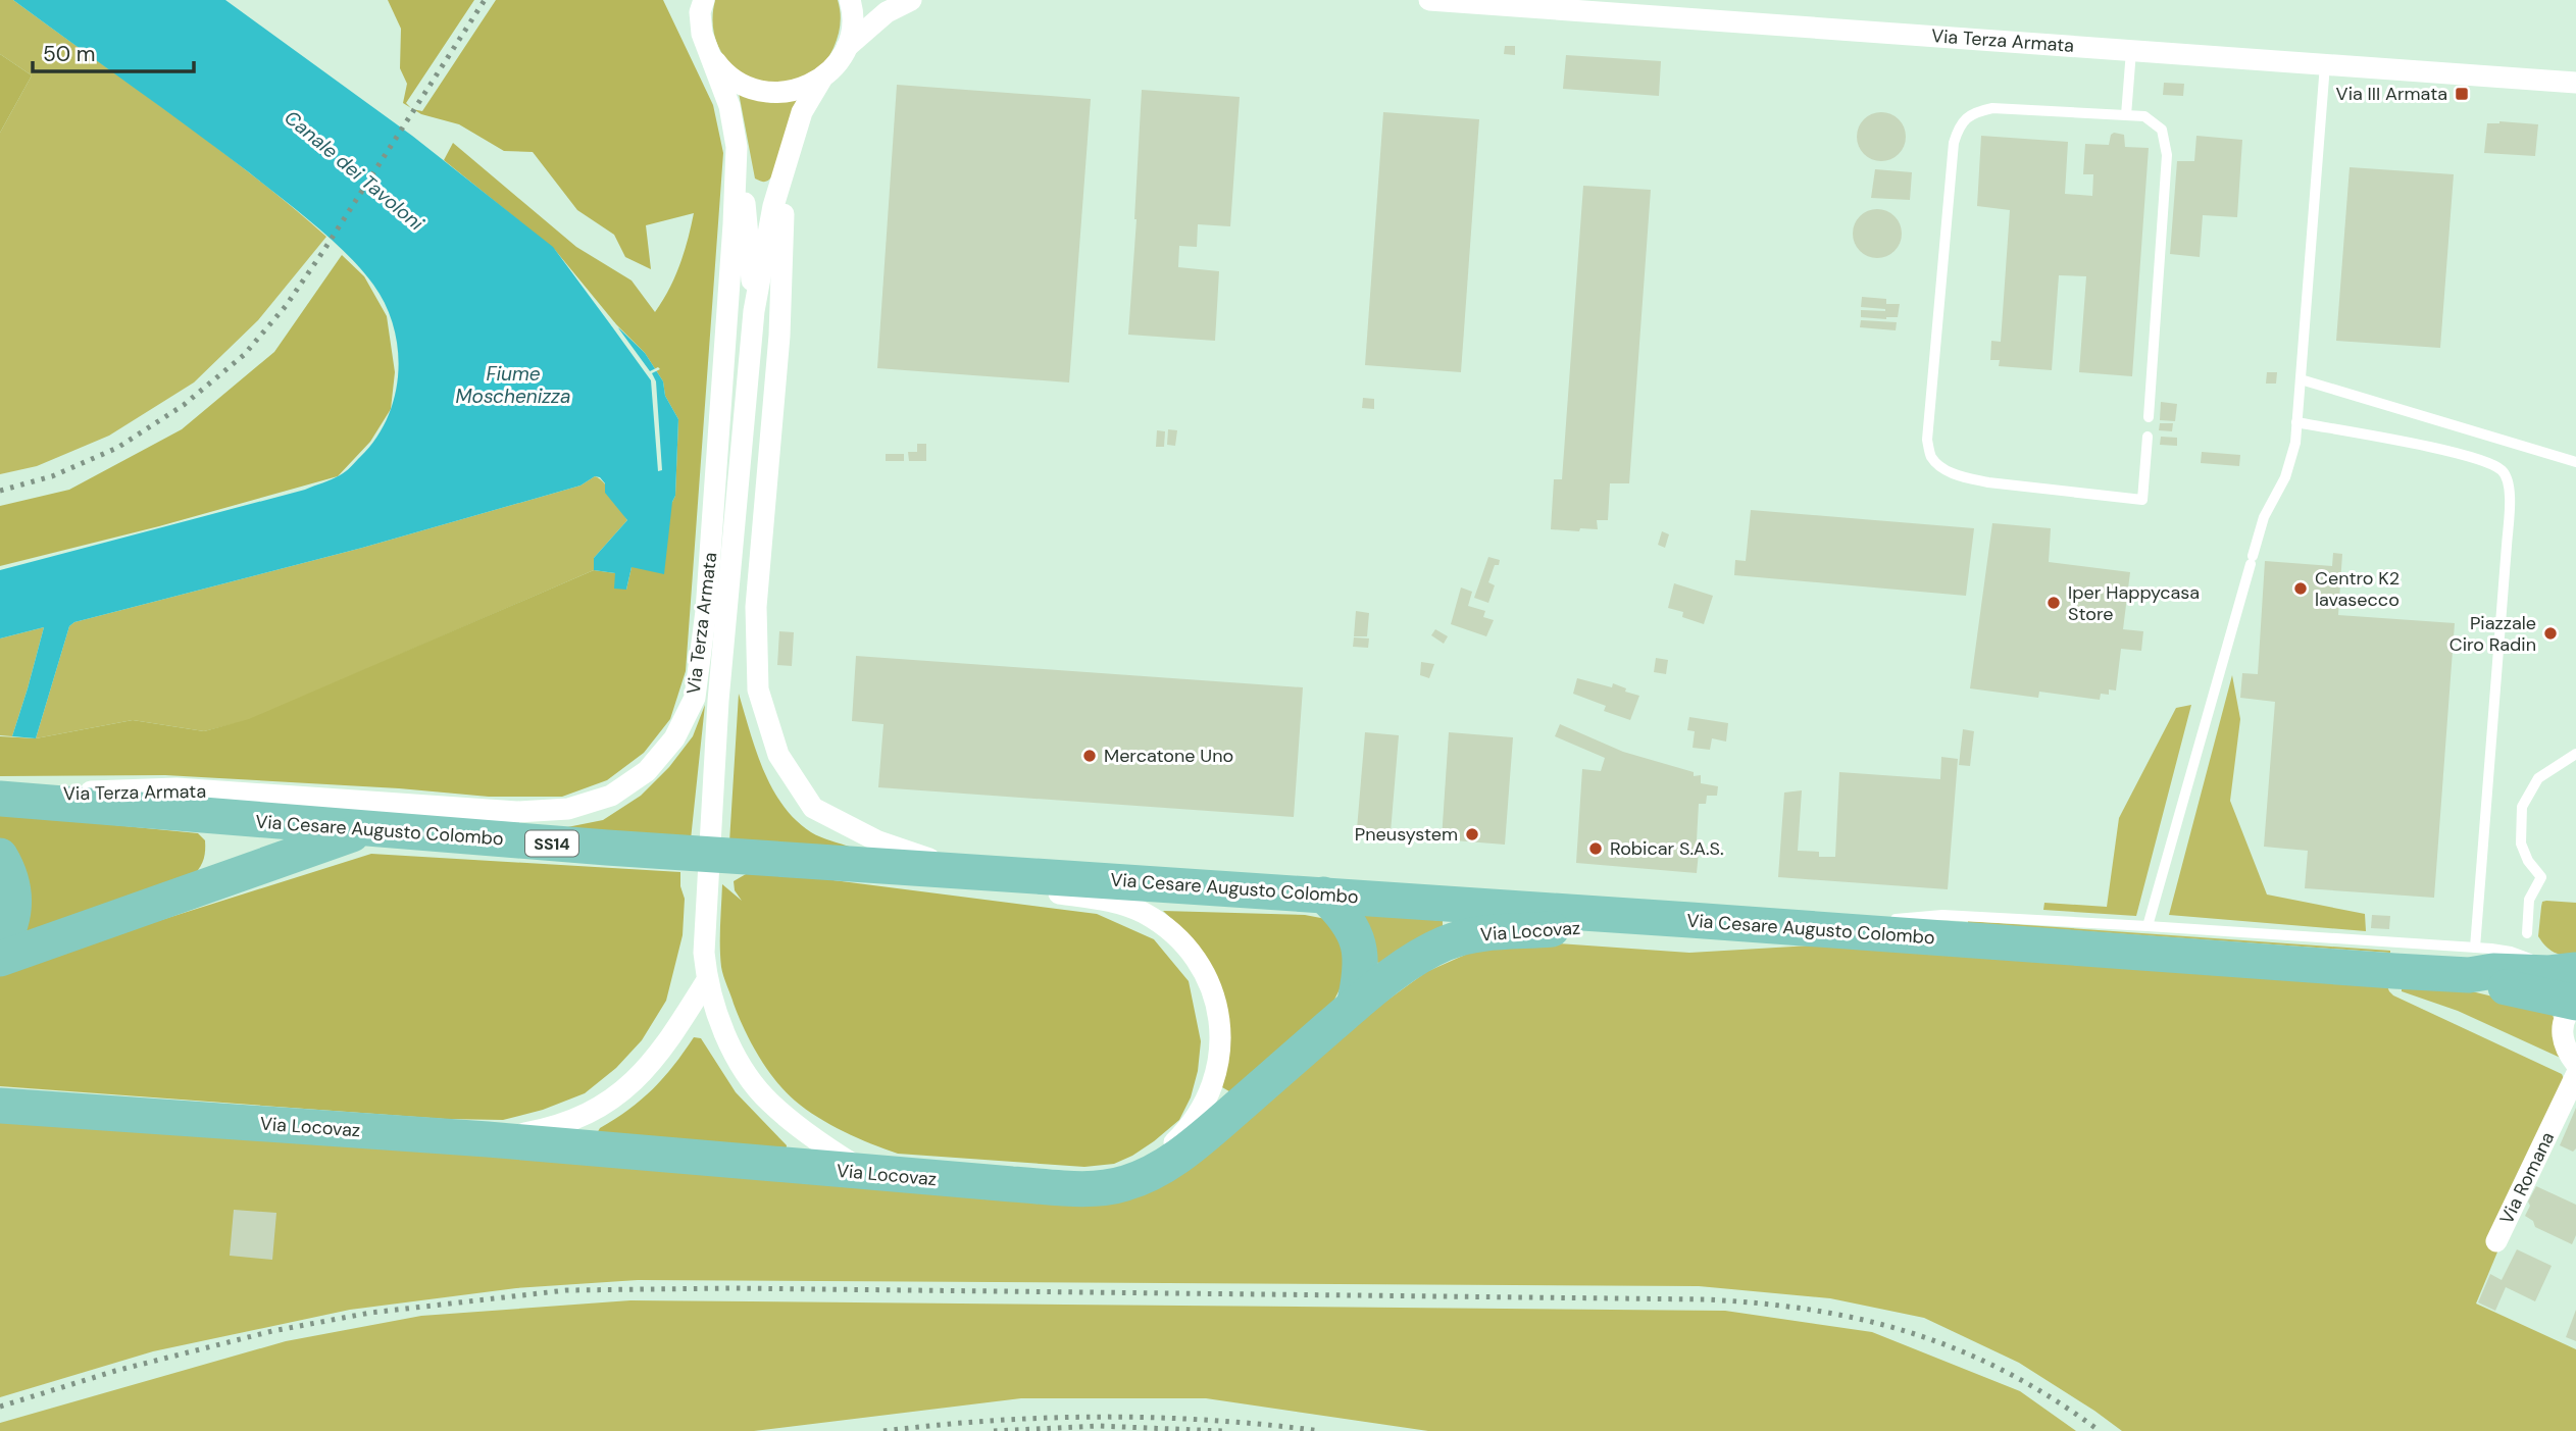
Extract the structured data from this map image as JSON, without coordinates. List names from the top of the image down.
{
  "streets": {
    "main road": ["Via Cesare Augusto Colombo", "SS14", "Via Locovaz"],
    "street": ["Via Terza Armata", "Via Romana"]
  },
  "crossings": [
    ["Via Terza Armata", "Via Cesare Augusto Colombo"],
    ["Via Terza Armata", "Via Locovaz"],
    ["Via Cesare Augusto Colombo", "Via Locovaz"]
  ],
  "water": ["Canale dei Tavoloni", "Fiume Moschenizza"],
  "places": {
    "transit": ["Via III Armata"],
    "other": [
      "Centro K2 lavasecco",
      "Iper Happycasa Store",
      "Piazzale Ciro Radin",
      "Mercatone Uno",
      "Pneusystem",
      "Robicar S.A.S."
    ]
  },
  "scale_bar": "50 m"
}
